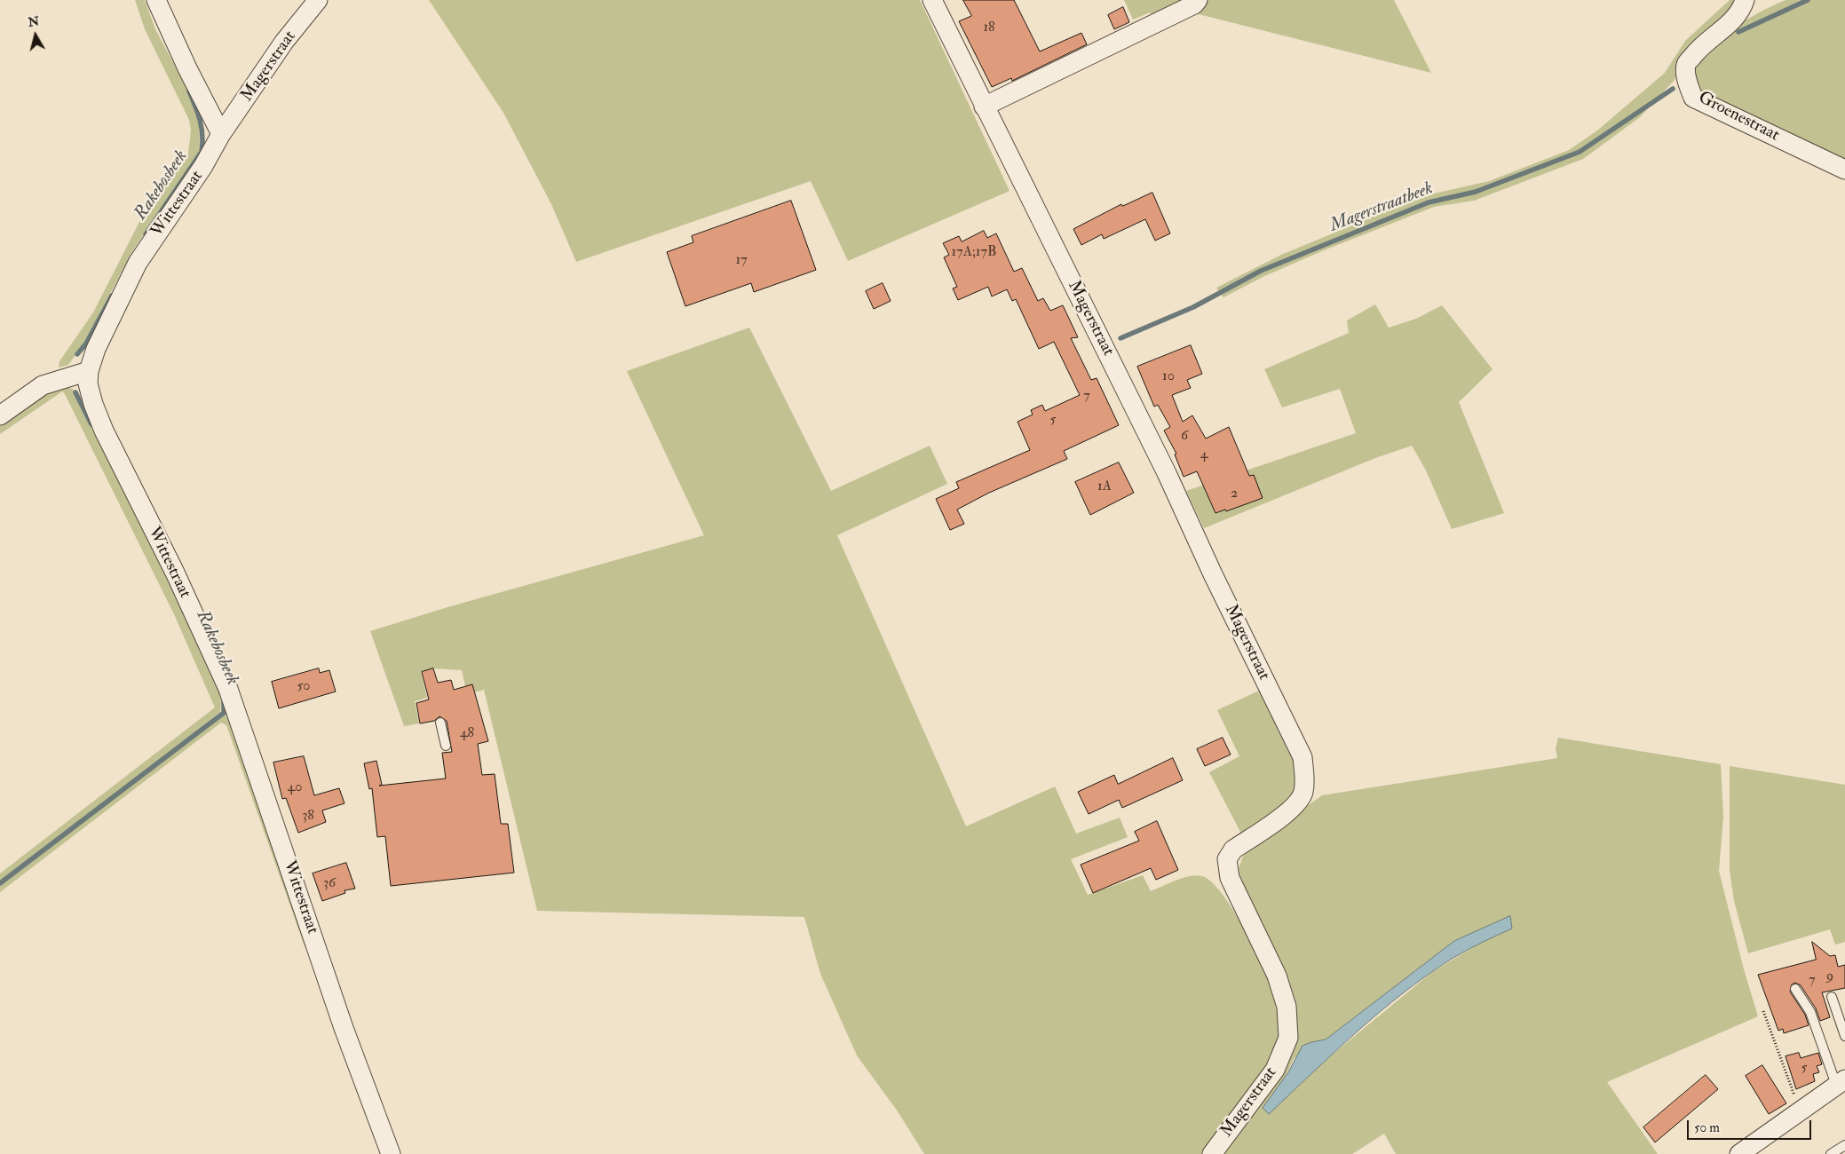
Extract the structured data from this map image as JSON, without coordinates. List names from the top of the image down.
{
  "streets": {
    "street": ["Magerstraat", "Groenestraat", "Wittestraat"]
  },
  "crossings": [
    ["Magerstraat", "Wittestraat"]
  ],
  "water": ["Rakebosbeek", "Magerstraatbeek"],
  "house_numbers": [
    "18",
    "17A;17B",
    "17",
    "10",
    "7",
    "5",
    "6",
    "4",
    "1A",
    "2",
    "50",
    "48",
    "40",
    "38",
    "36",
    "9",
    "7",
    "5"
  ],
  "scale_bar": "50 m",
  "north": "top"
}
